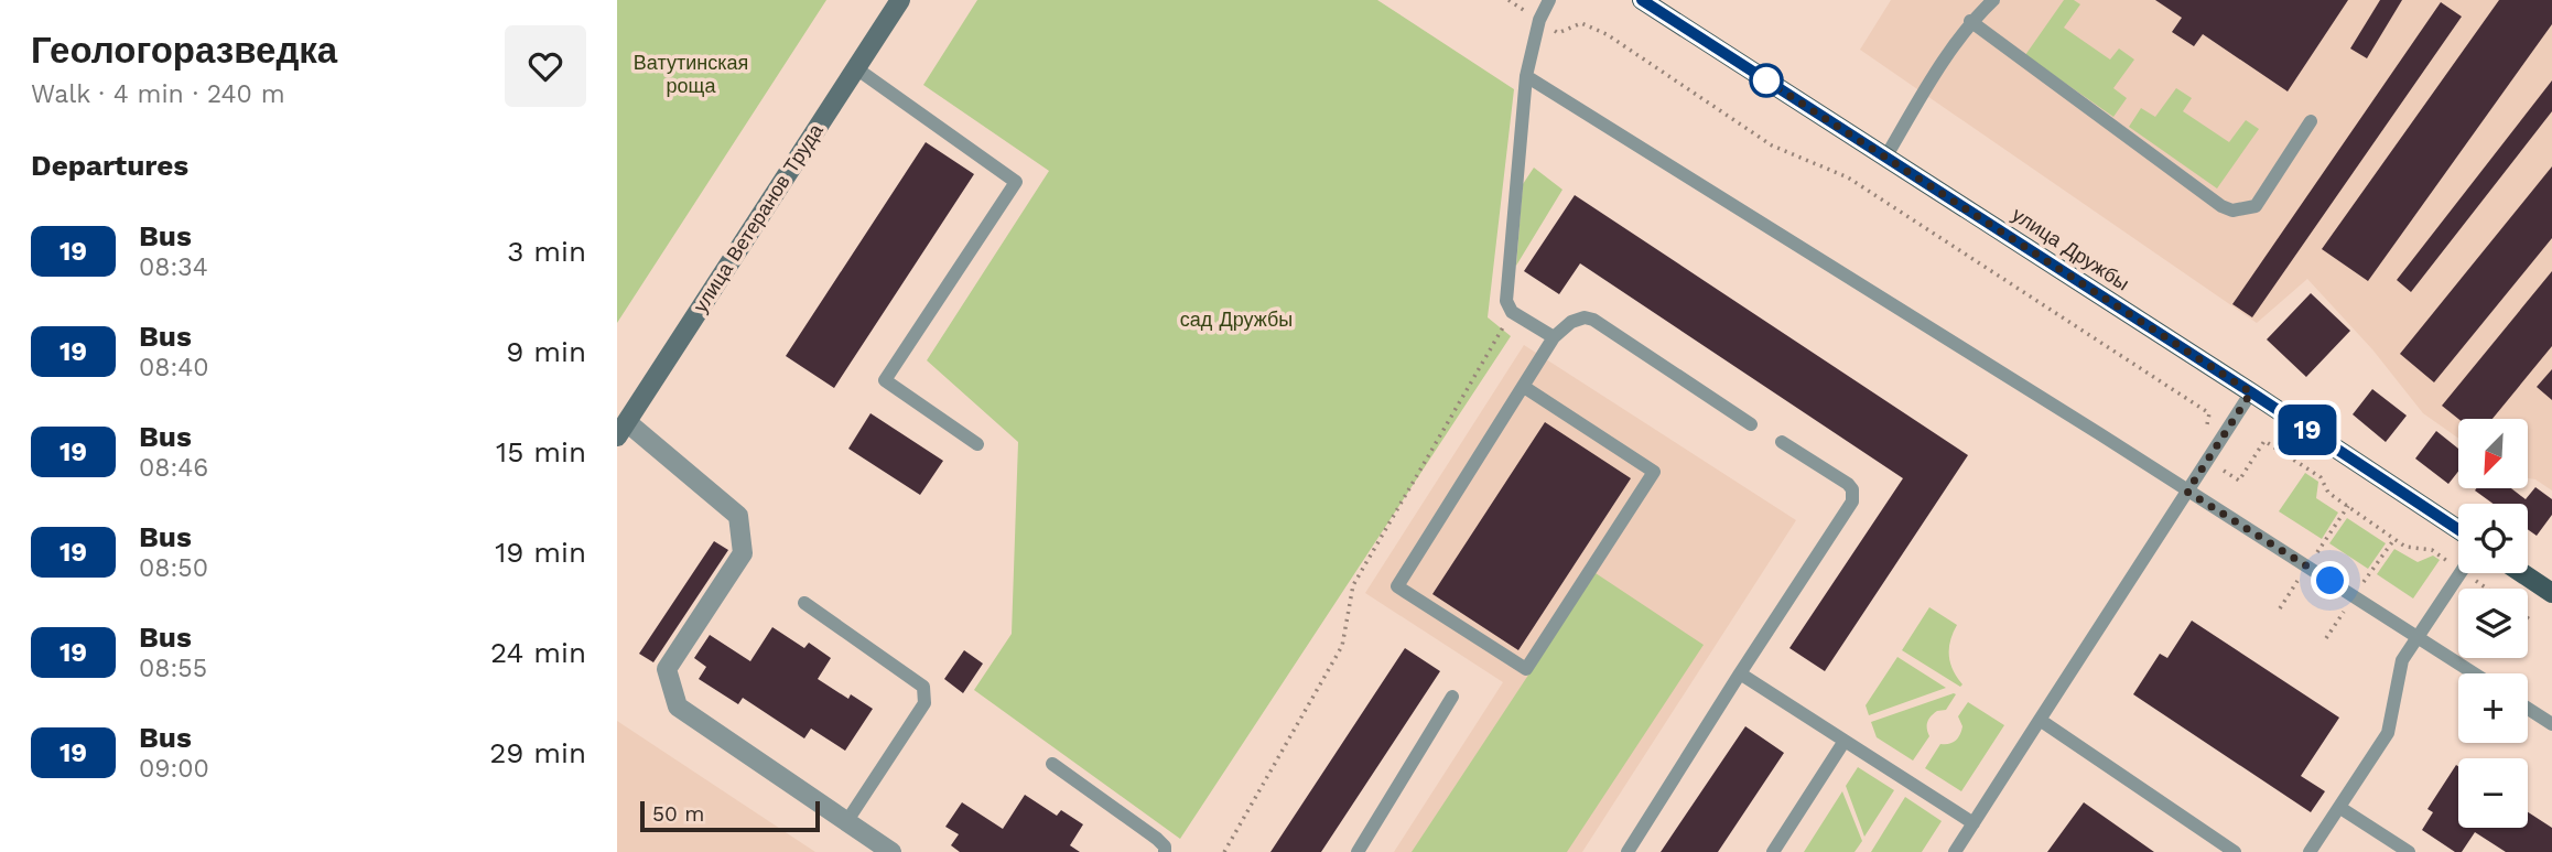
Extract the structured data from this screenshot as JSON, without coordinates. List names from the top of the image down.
{
  "streets": {
    "main road": ["улица Ветеранов Труда", "улица Дружбы"]
  },
  "parks": ["Ватутинская роща", "сад Дружбы"],
  "lines": ["bus line 19"],
  "scale_bar": "50 m",
  "north": "bottom left",
  "page": {
    "heading": [
      ["Геологоразведка", "Walk · 4 min · 240 m"],
      "Departures"
    ],
    "on_map": "19",
    "list": [
      {
        "mark": "19",
        "name": "Bus",
        "note": "08:34",
        "value": "3 min"
      },
      {
        "mark": "19",
        "name": "Bus",
        "note": "08:40",
        "value": "9 min"
      },
      {
        "mark": "19",
        "name": "Bus",
        "note": "08:46",
        "value": "15 min"
      },
      {
        "mark": "19",
        "name": "Bus",
        "note": "08:50",
        "value": "19 min"
      },
      {
        "mark": "19",
        "name": "Bus",
        "note": "08:55",
        "value": "24 min"
      },
      {
        "mark": "19",
        "name": "Bus",
        "note": "09:00",
        "value": "29 min"
      }
    ],
    "map_buttons": ["+", "−"],
    "scale": "50 m"
  }
}
